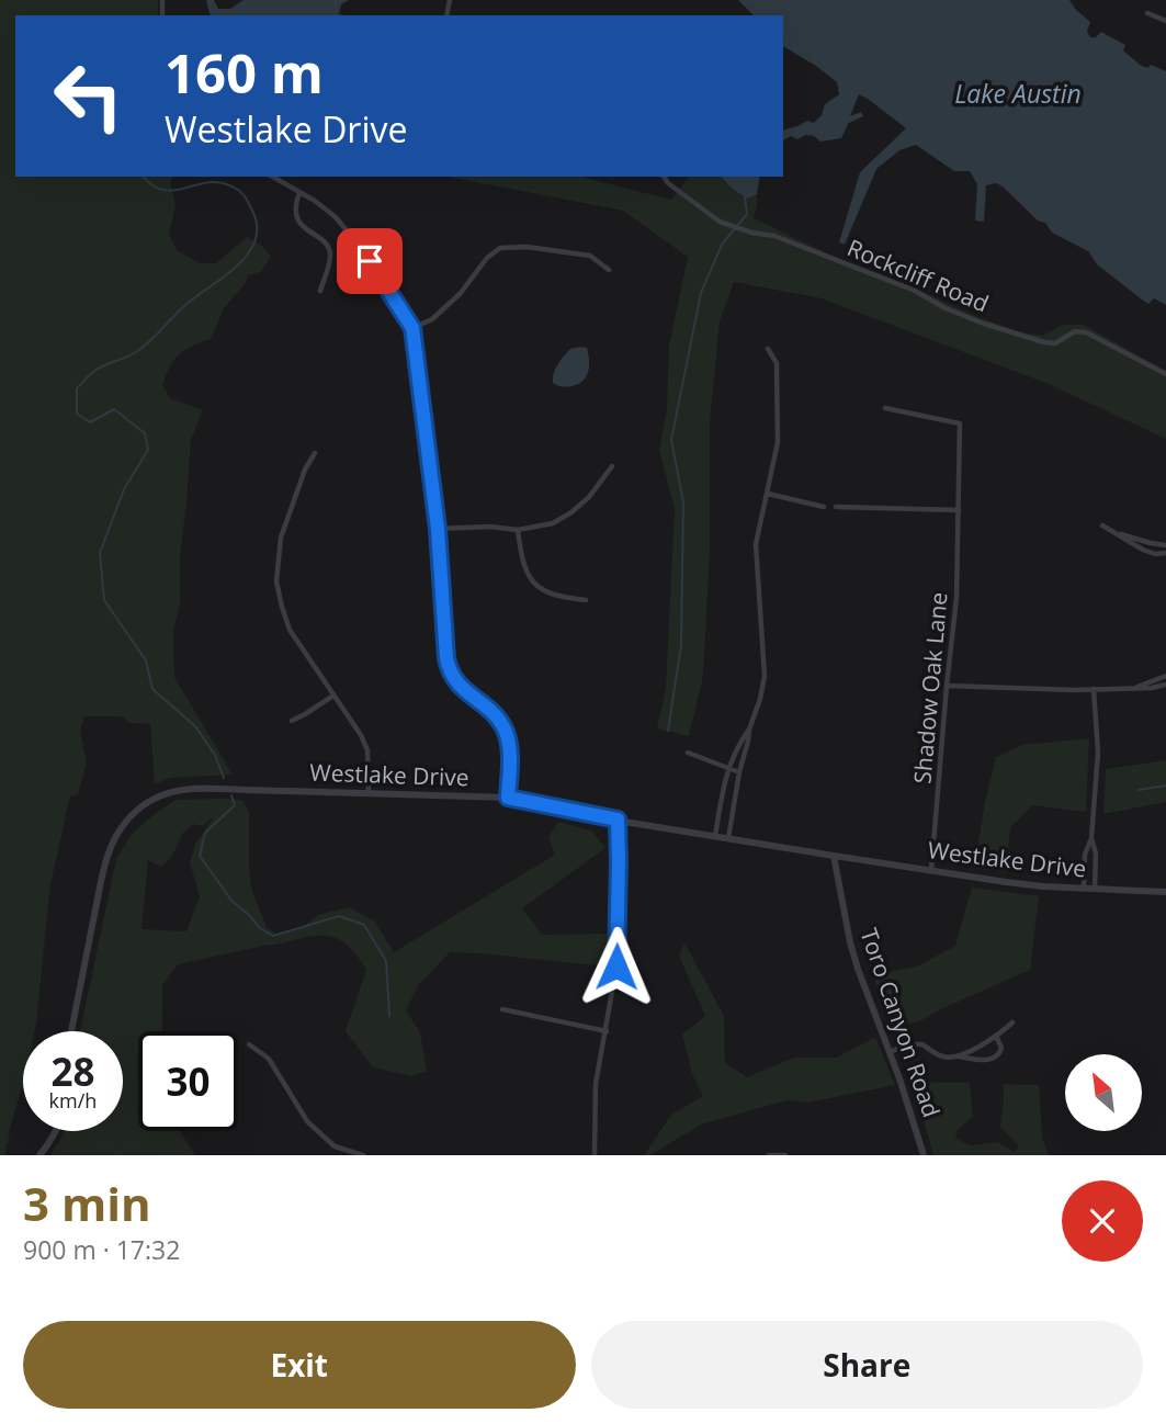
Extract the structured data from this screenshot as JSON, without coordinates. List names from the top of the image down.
{
  "streets": {
    "street": [
      "Rockcliff Road",
      "Shadow Oak Lane",
      "Westlake Drive",
      "Toro Canyon Road"
    ]
  },
  "crossings": [
    ["Shadow Oak Lane", "Westlake Drive"],
    ["Westlake Drive", "Toro Canyon Road"]
  ],
  "water": ["Lake Austin"],
  "north": "top left",
  "page": {
    "turn": ["160 m", "Westlake Drive"],
    "speed": "28 km/h",
    "limit": "30",
    "heading": ["3 min", "900 m · 17:32"],
    "buttons": ["Exit", "Share"]
  }
}
